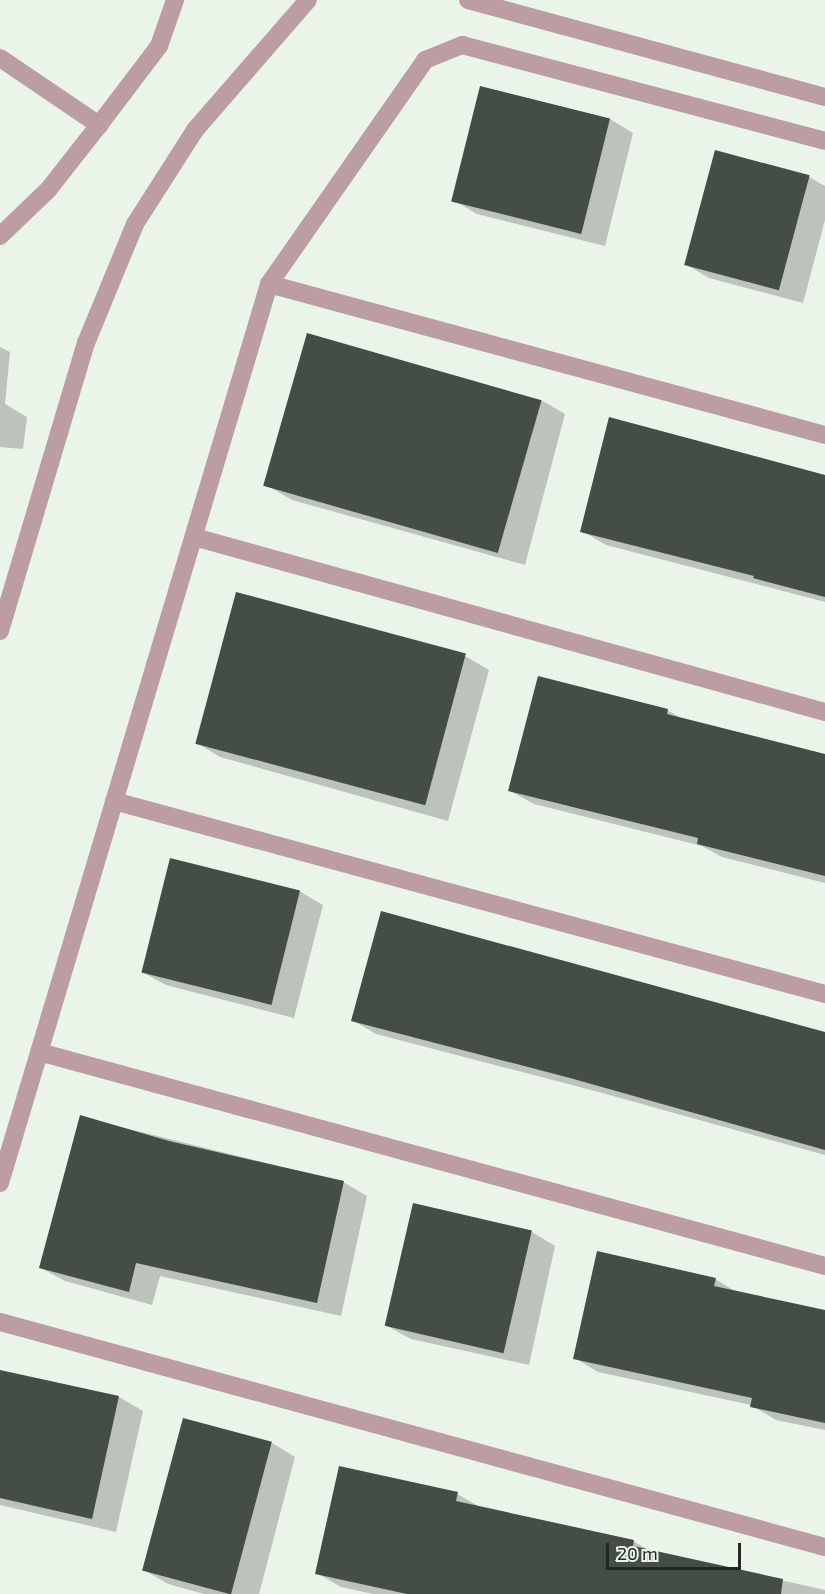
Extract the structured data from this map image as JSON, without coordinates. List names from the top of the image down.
{
  "scale_bar": "20 m"
}
